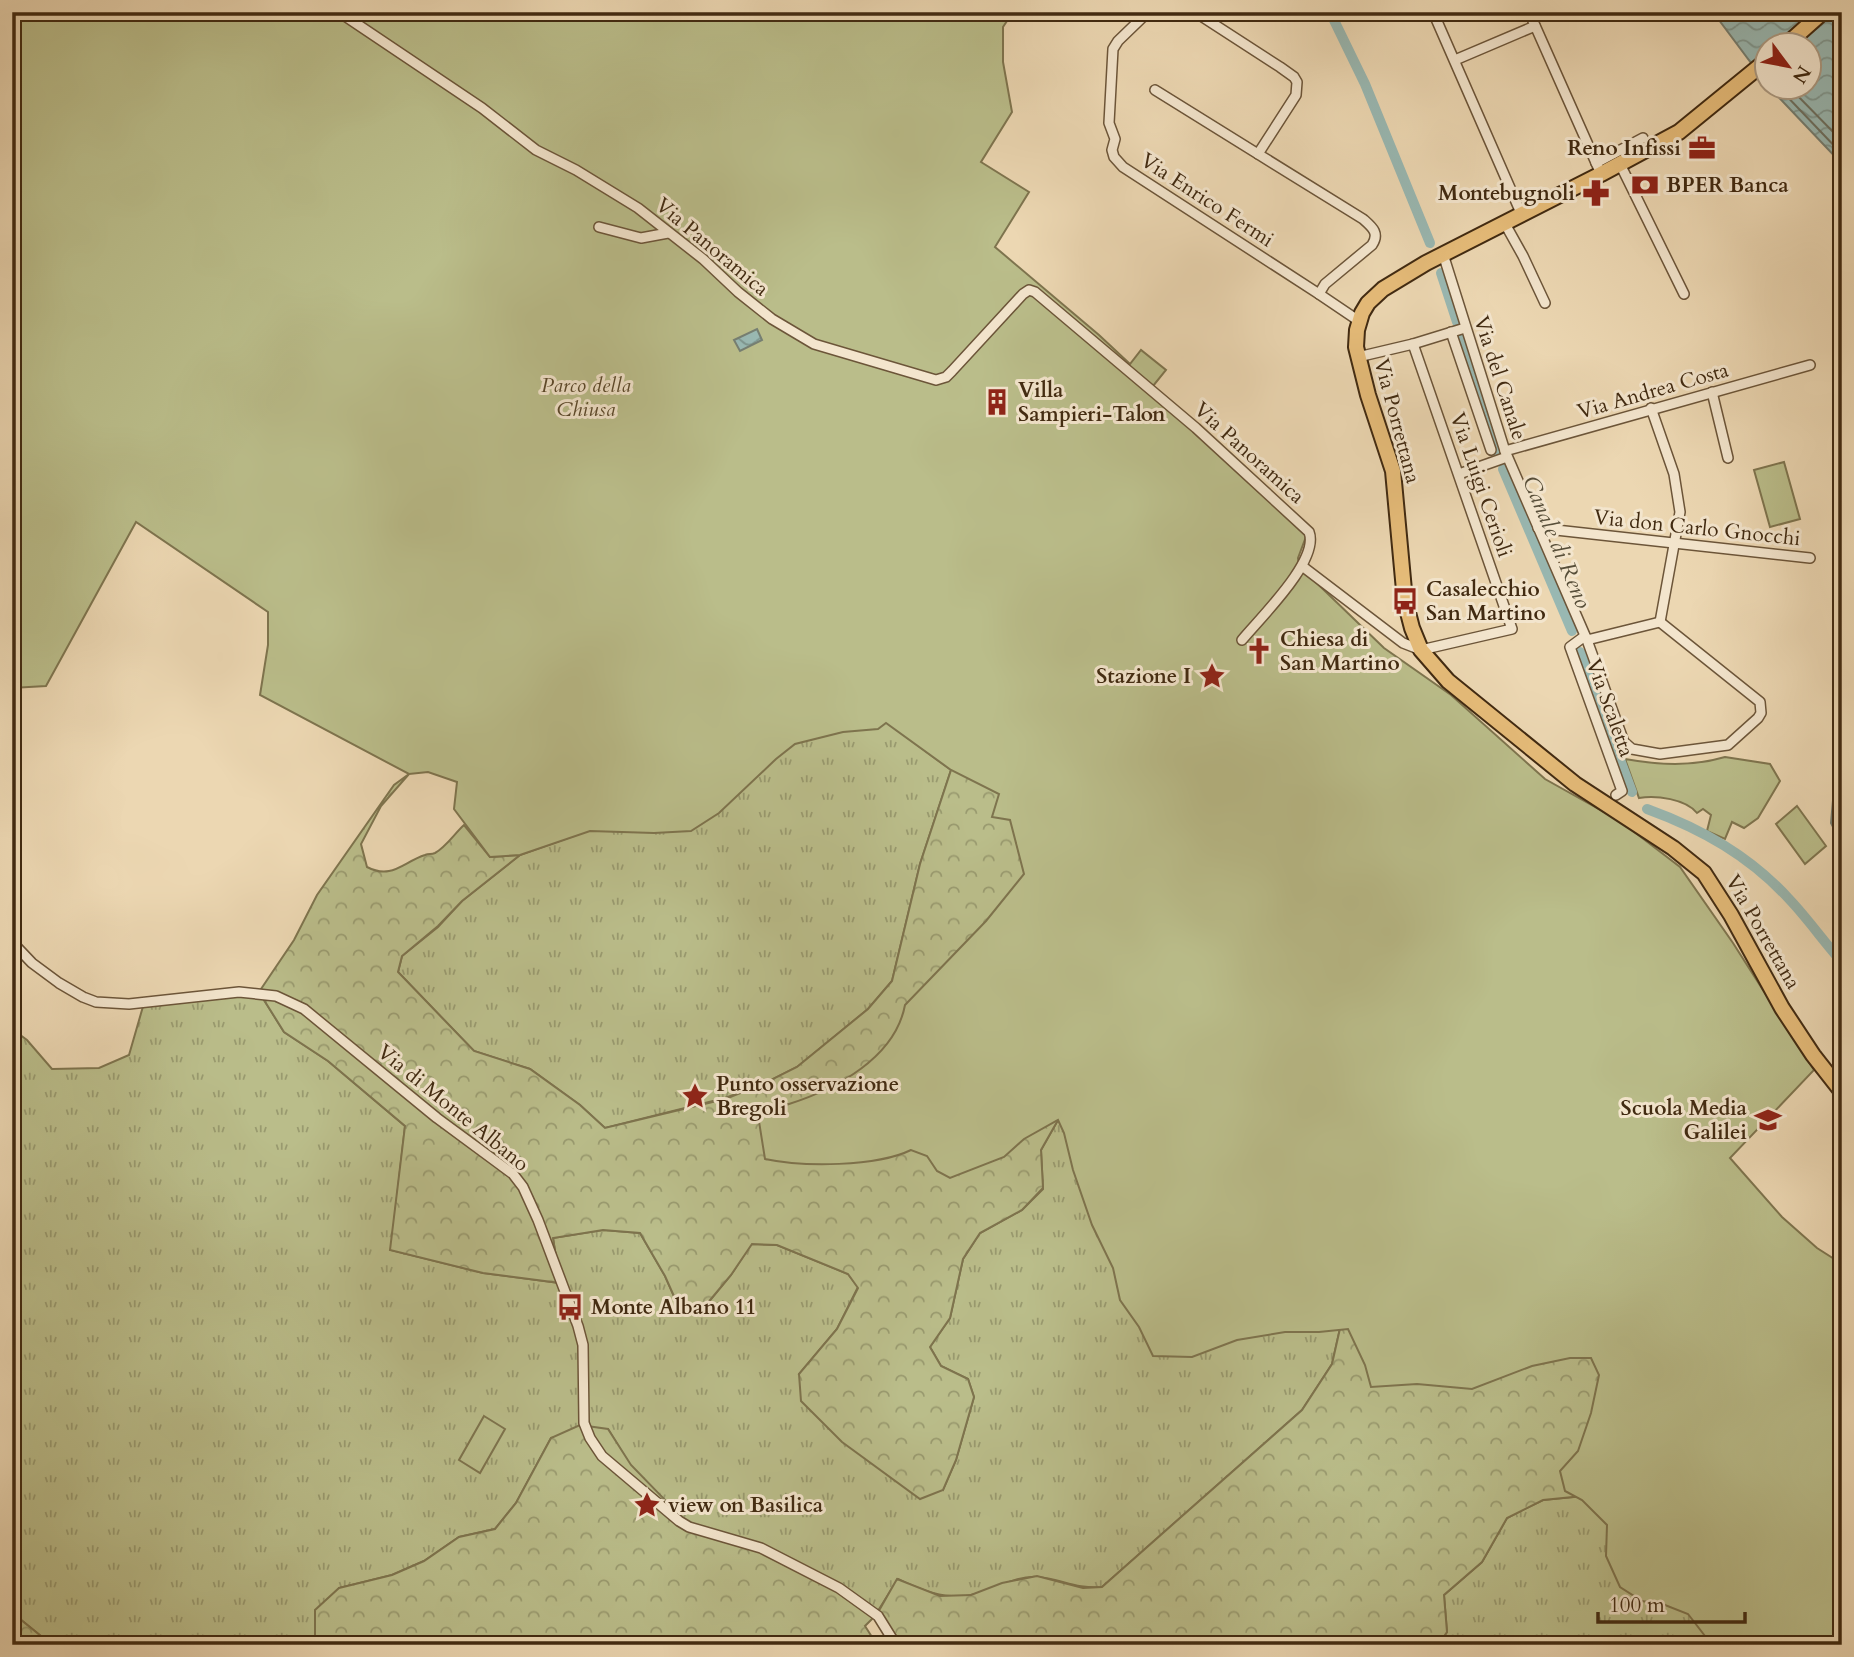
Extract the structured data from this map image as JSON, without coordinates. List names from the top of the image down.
{
  "streets": {
    "main road": ["Via Porrettana"],
    "street": [
      "Via Enrico Fermi",
      "Via Panoramica",
      "Via del Canale",
      "Via Andrea Costa",
      "Via Luigi Cerioli",
      "Via don Carlo Gnocchi",
      "Via Scaletta",
      "Via di Monte Albano"
    ]
  },
  "crossings": [
    ["Via del Canale", "Via Andrea Costa"],
    ["Via del Canale", "Via don Carlo Gnocchi"],
    ["Via del Canale", "Via Scaletta"],
    ["Via Andrea Costa", "Via Luigi Cerioli"],
    ["Via Porrettana", "Via Luigi Cerioli"]
  ],
  "water": ["Canale di Reno"],
  "parks": ["Parco della Chiusa"],
  "places": {
    "office": ["Reno Infissi"],
    "bank": ["BPER Banca"],
    "pharmacy": ["Montebugnoli"],
    "building": ["Villa Sampieri-Talon"],
    "bus stop": ["Casalecchio San Martino", "Monte Albano 11"],
    "church": ["Chiesa di San Martino"],
    "place": ["Stazione I", "Punto osservazione Bregoli", "view on Basilica"],
    "school or university": ["Scuola Media Galilei"]
  },
  "scale_bar": "100 m",
  "north": "bottom right"
}
